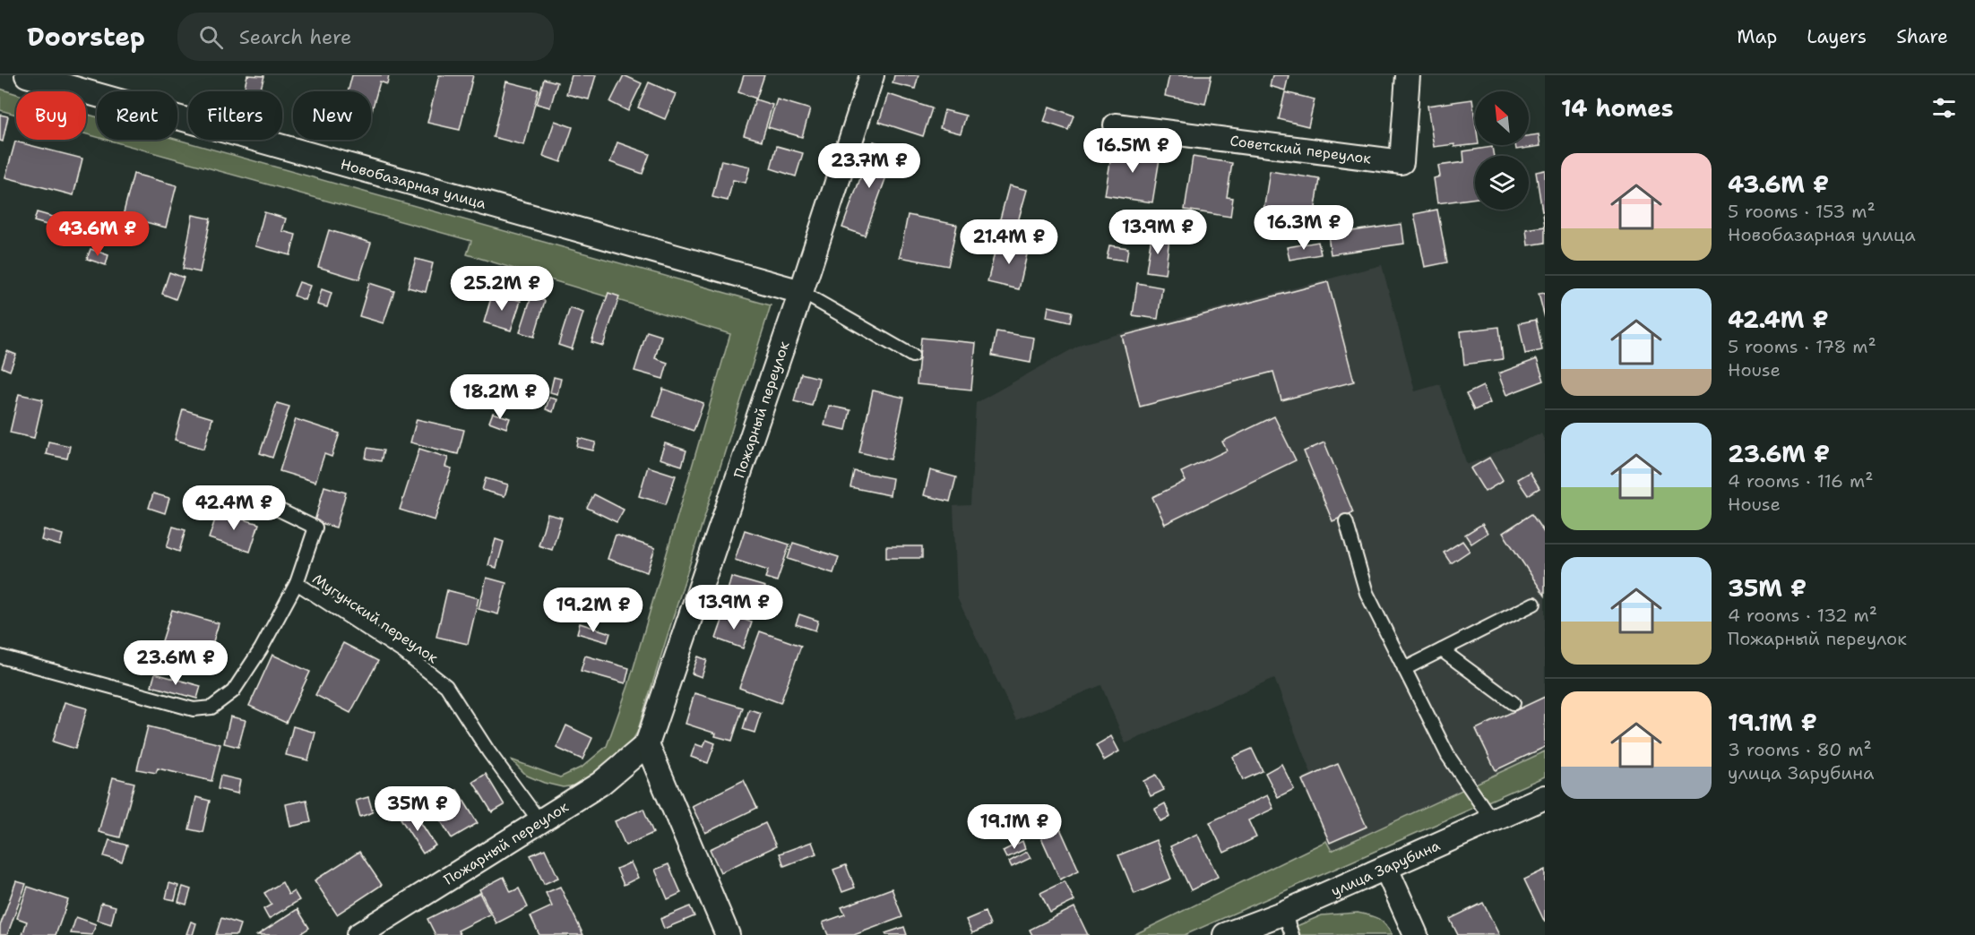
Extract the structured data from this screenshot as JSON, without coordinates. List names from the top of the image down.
{
  "streets": {
    "street": [
      "Советский переулок",
      "Новобазарная улица",
      "Пожарный переулок",
      "улица Зарубина"
    ],
    "lane": ["Мугунский переулок"]
  },
  "crossings": [
    ["Новобазарная улица", "Пожарный переулок"],
    ["Пожарный переулок", "Мугунский переулок"]
  ],
  "north": "top left",
  "page": {
    "header": "Doorstep",
    "search": "Search here",
    "nav": ["Map", "Layers", "Share"],
    "heading": "14 homes",
    "chip": [
      "Buy",
      "Rent",
      "Filters",
      "New"
    ],
    "price": [
      "16.5M ₽",
      "23.7M ₽",
      "16.3M ₽",
      "13.9M ₽",
      "43.6M ₽",
      "21.4M ₽",
      "25.2M ₽",
      "18.2M ₽",
      "42.4M ₽",
      "13.9M ₽",
      "19.2M ₽",
      "23.6M ₽",
      "35M ₽",
      "19.1M ₽"
    ],
    "list": [
      {
        "name": "43.6M ₽",
        "note": "5 rooms · 153 m² · Новобазарная улица"
      },
      {
        "name": "42.4M ₽",
        "note": "5 rooms · 178 m² · House"
      },
      {
        "name": "23.6M ₽",
        "note": "4 rooms · 116 m² · House"
      },
      {
        "name": "35M ₽",
        "note": "4 rooms · 132 m² · Пожарный переулок"
      },
      {
        "name": "19.1M ₽",
        "note": "3 rooms · 80 m² · улица Зарубина"
      }
    ]
  }
}
